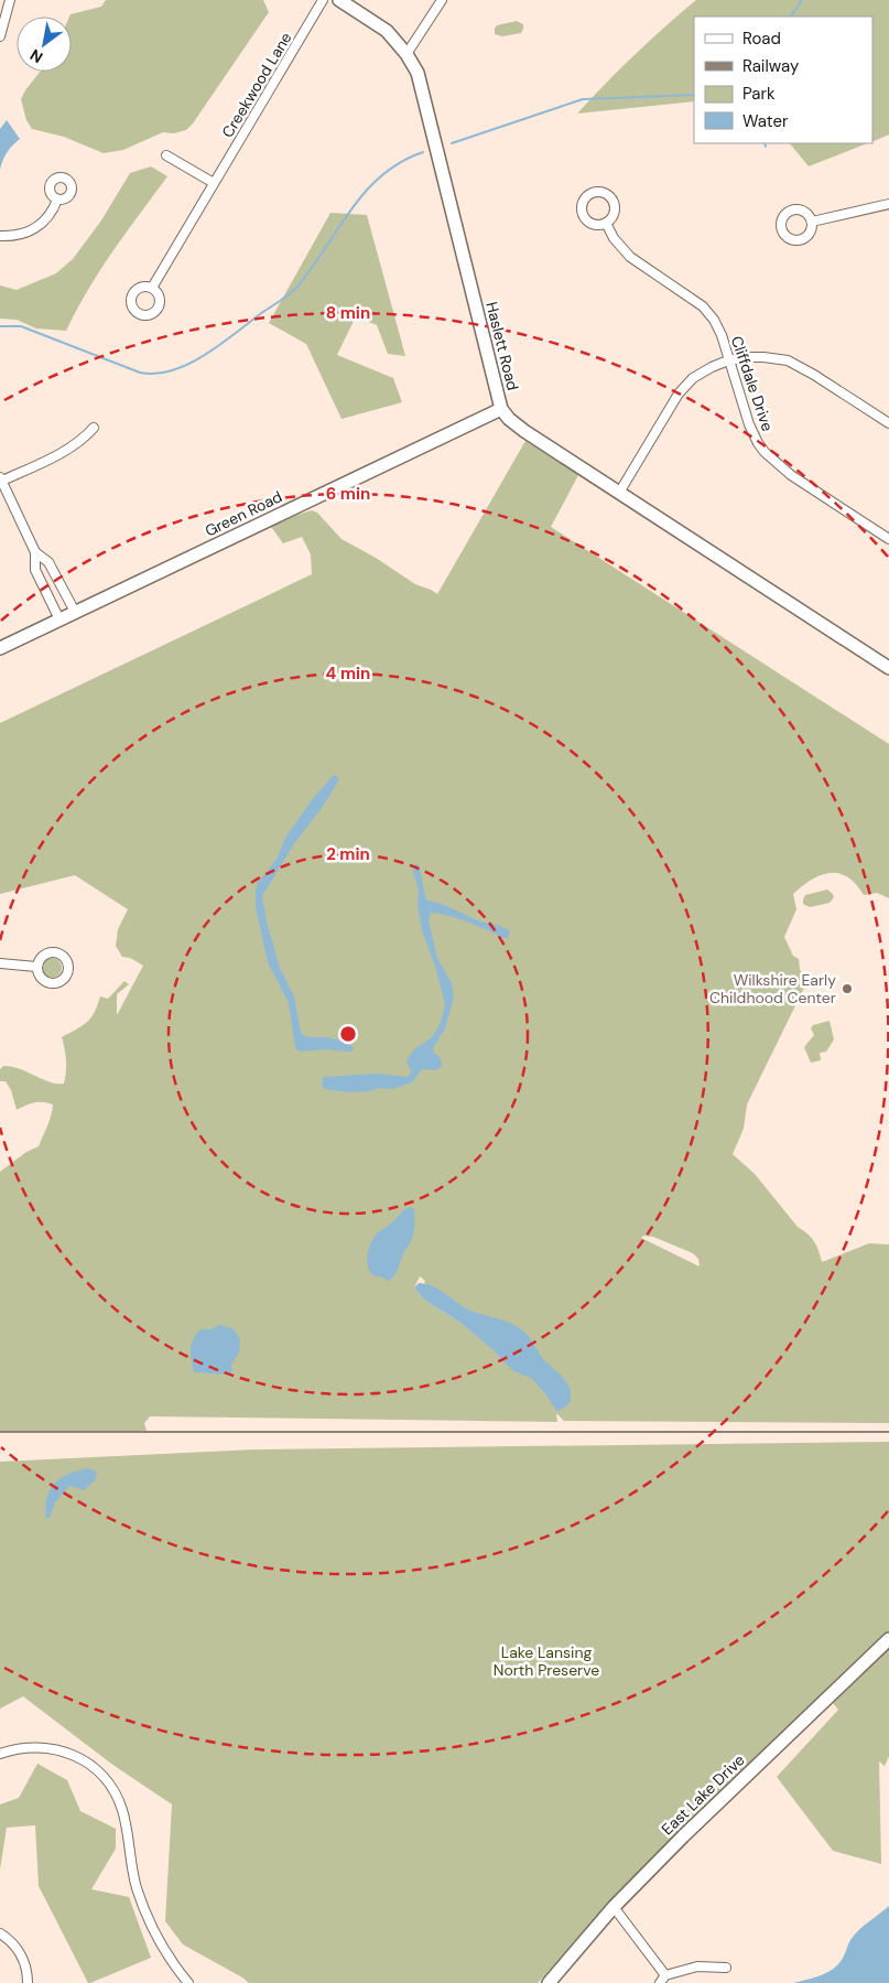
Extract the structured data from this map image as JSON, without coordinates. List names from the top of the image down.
{
  "streets": {
    "street": [
      "Creekwood Lane",
      "Haslett Road",
      "Cliffdale Drive",
      "Green Road",
      "East Lake Drive"
    ]
  },
  "crossings": [
    ["Haslett Road", "Green Road"]
  ],
  "parks": ["Lake Lansing North Preserve"],
  "places": ["Wilkshire Early Childhood Center"],
  "legend": [
    "Road",
    "Railway",
    "Park",
    "Water"
  ],
  "north": "bottom left",
  "rings": [
    "8 min",
    "6 min",
    "4 min",
    "2 min"
  ]
}
